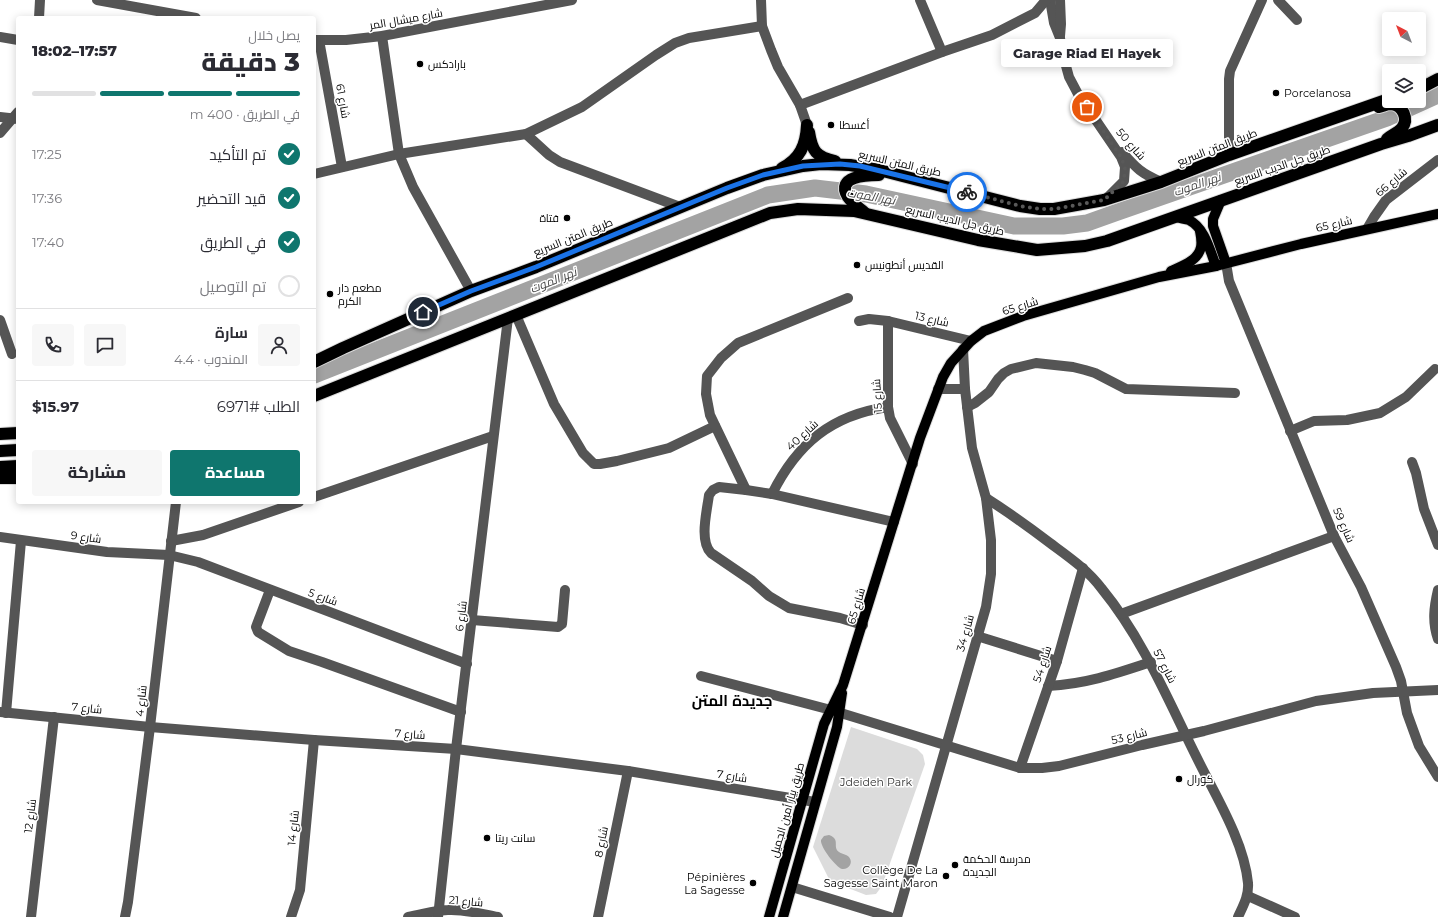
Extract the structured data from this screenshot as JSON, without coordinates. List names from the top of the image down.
{
  "streets": {
    "highway": ["طريق المتن السريع", "طريق جل الديب السريع"],
    "main road": ["شارع 65", "طريق بيار أمين الجميل"],
    "street": [
      "شارع ميشال المر",
      "شارع 61",
      "شارع 50",
      "شارع 66",
      "شارع 13",
      "شارع 15",
      "شارع 40",
      "شارع 59",
      "شارع 9",
      "شارع 5",
      "شارع 6",
      "شارع 34",
      "شارع 54",
      "شارع 57",
      "شارع 4",
      "شارع 7",
      "شارع 53",
      "شارع 12",
      "شارع 14",
      "شارع 8",
      "شارع 21"
    ]
  },
  "crossings": [
    ["شارع ميشال المر", "شارع 61"],
    ["شارع 50", "طريق المتن السريع"],
    ["طريق جل الديب السريع", "شارع 6"],
    ["شارع 66", "شارع 65"],
    ["شارع 65", "شارع 13"],
    ["شارع 65", "شارع 15"],
    ["شارع 65", "شارع 59"],
    ["شارع 65", "شارع 34"],
    ["شارع 65", "شارع 53"],
    ["شارع 65", "طريق بيار أمين الجميل"],
    ["شارع 13", "شارع 15"],
    ["شارع 15", "شارع 40"],
    ["شارع 59", "شارع 53"],
    ["شارع 9", "شارع 5"],
    ["شارع 9", "شارع 4"],
    ["شارع 5", "شارع 6"],
    ["شارع 5", "شارع 4"],
    ["شارع 6", "شارع 7"],
    ["شارع 6", "شارع 21"],
    ["شارع 34", "شارع 57"],
    ["شارع 34", "شارع 53"],
    ["شارع 54", "شارع 57"],
    ["شارع 54", "شارع 53"],
    ["شارع 57", "شارع 53"],
    ["شارع 4", "شارع 7"],
    ["شارع 7", "طريق بيار أمين الجميل"],
    ["شارع 7", "شارع 12"],
    ["شارع 7", "شارع 14"],
    ["شارع 7", "شارع 8"],
    ["شارع 53", "طريق بيار أمين الجميل"]
  ],
  "districts": ["جديدة المتن"],
  "water": ["نهر الموت"],
  "parks": ["Jdeideh Park"],
  "places": [
    "بارادكس",
    "Porcelanosa",
    "Garage Riad El Hayek",
    "أغسطا",
    "فتاة",
    "القديس أنطونيس",
    "مطعم دار الكرم",
    "كورال",
    "سانت ريتا",
    "مدرسة الحكمة الجديدة",
    "Collège De La Sagesse Saint Maron",
    "Pépinières La Sagesse"
  ],
  "north": "top left",
  "page": {
    "heading": ["3 دقيقة", "يصل خلال", "17:57–18:02"],
    "panel": [
      "سارة",
      "المندوب · 4.4",
      "الطلب #6971",
      "$15.97"
    ],
    "bubble": "Garage Riad El Hayek",
    "bar": "في الطريق · 400 m",
    "list": [
      ["تم التأكيد", "17:25"],
      ["قيد التحضير", "17:36"],
      ["في الطريق", "17:40"],
      "تم التوصيل"
    ],
    "buttons": ["مساعدة", "مشاركة"]
  }
}
